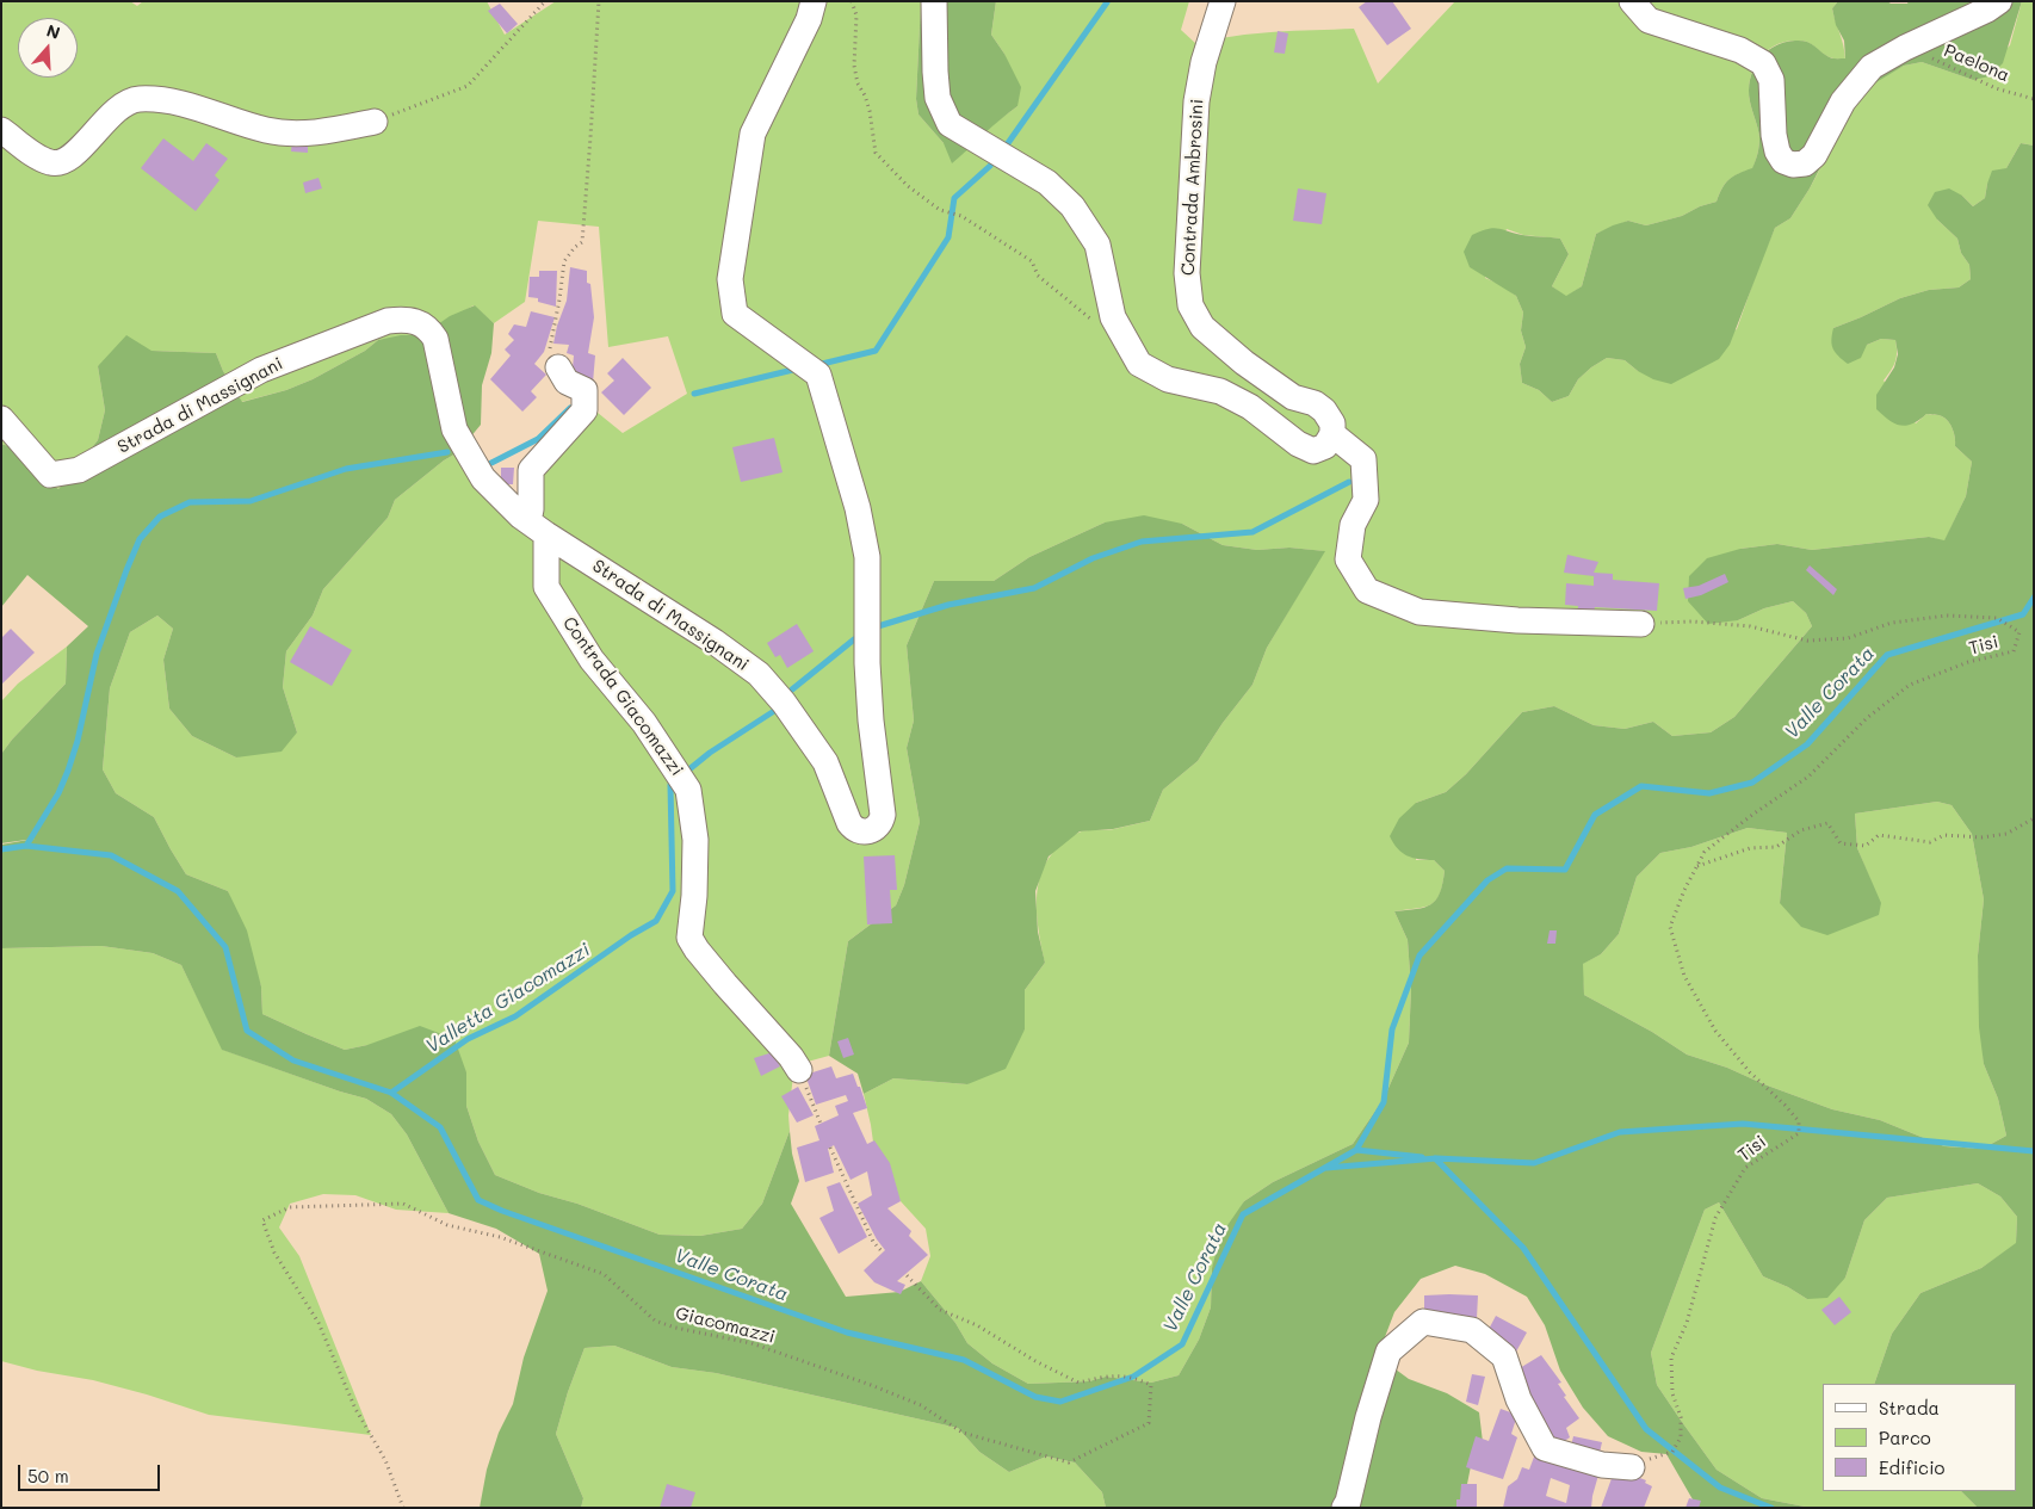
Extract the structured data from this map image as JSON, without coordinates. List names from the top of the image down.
{
  "streets": {
    "street": ["Contrada Ambrosini", "Strada di Massignani", "Contrada Giacomazzi"],
    "path": ["Paelona", "Tisi", "Giacomazzi"]
  },
  "crossings": [
    ["Strada di Massignani", "Contrada Giacomazzi"]
  ],
  "water": ["Valle Corata", "Valletta Giacomazzi"],
  "legend": ["Strada", "Parco", "Edificio"],
  "scale_bar": "50 m",
  "north": "top"
}
